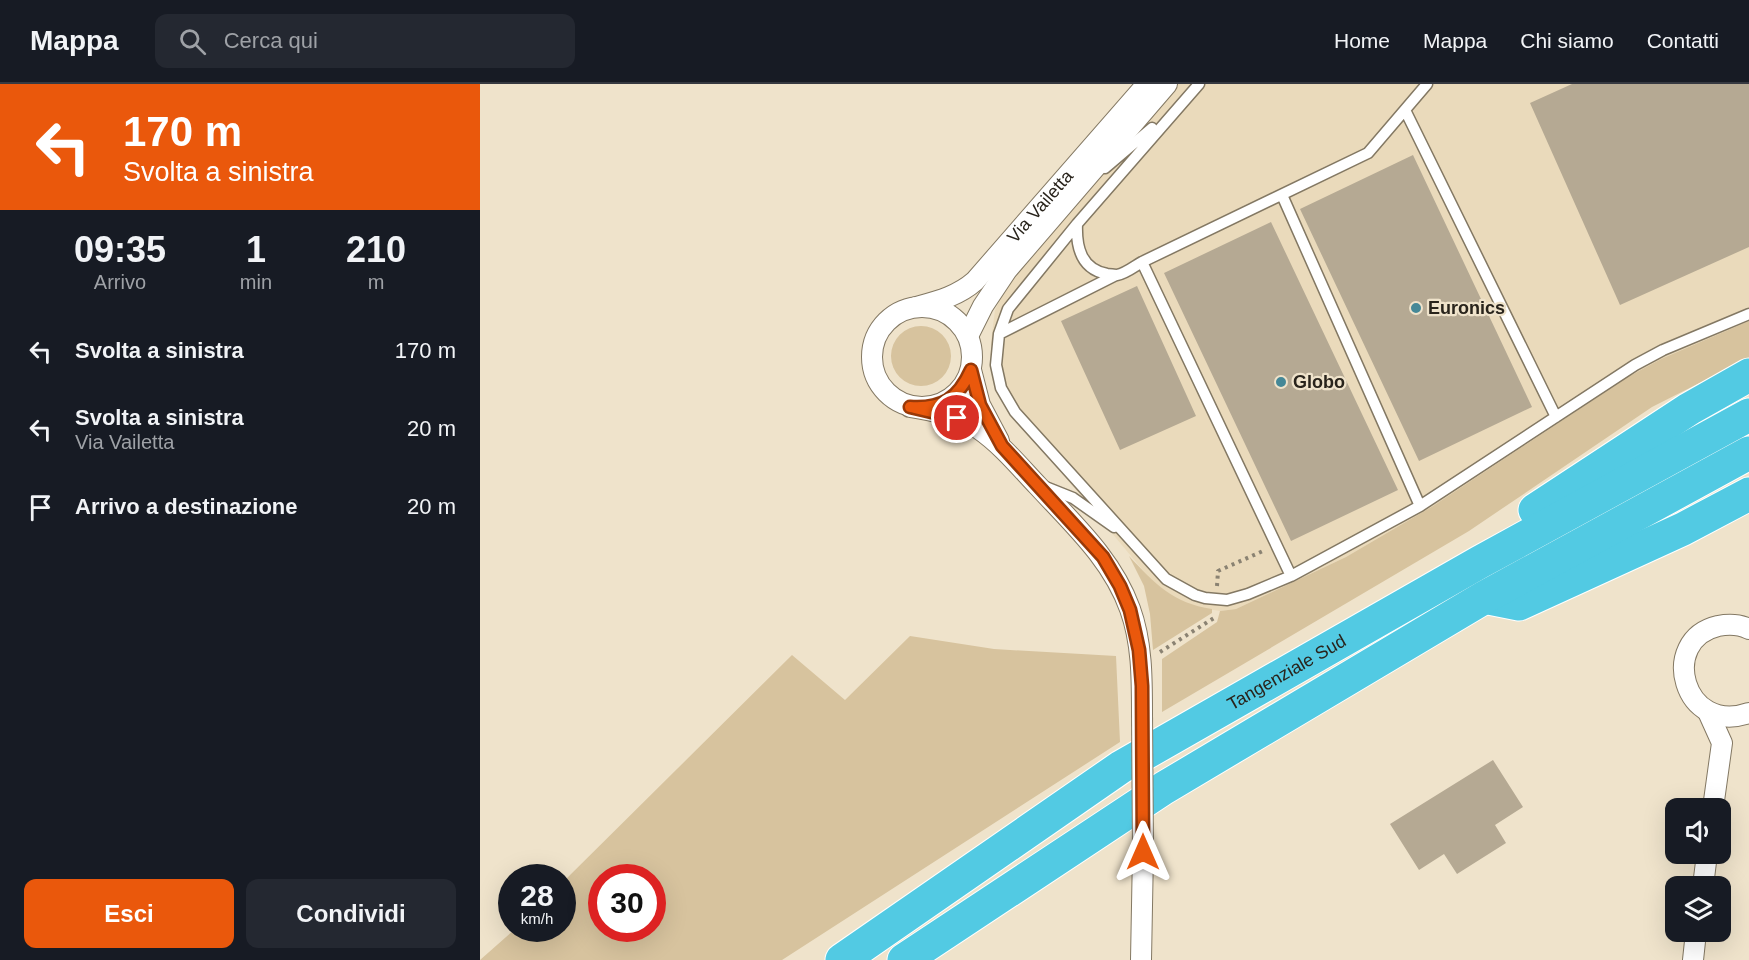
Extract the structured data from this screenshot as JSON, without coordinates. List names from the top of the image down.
{
  "streets": {
    "highway": ["Tangenziale Sud"],
    "street": ["Via Vailetta"]
  },
  "places": ["Euronics", "Globo"],
  "page": {
    "header": "Mappa",
    "search": "Cerca qui",
    "nav": [
      "Home",
      "Mappa",
      "Chi siamo",
      "Contatti"
    ],
    "turn": ["170 m", "Svolta a sinistra"],
    "eta": [
      "09:35",
      "Arrivo",
      "1",
      "min",
      "210",
      "m"
    ],
    "list": [
      {
        "name": "Svolta a sinistra",
        "value": "170 m"
      },
      {
        "name": "Svolta a sinistra",
        "note": "Via Vailetta",
        "value": "20 m"
      },
      {
        "name": "Arrivo a destinazione",
        "value": "20 m"
      }
    ],
    "speed": "28 km/h",
    "limit": "30",
    "buttons": ["Esci", "Condividi"]
  }
}
